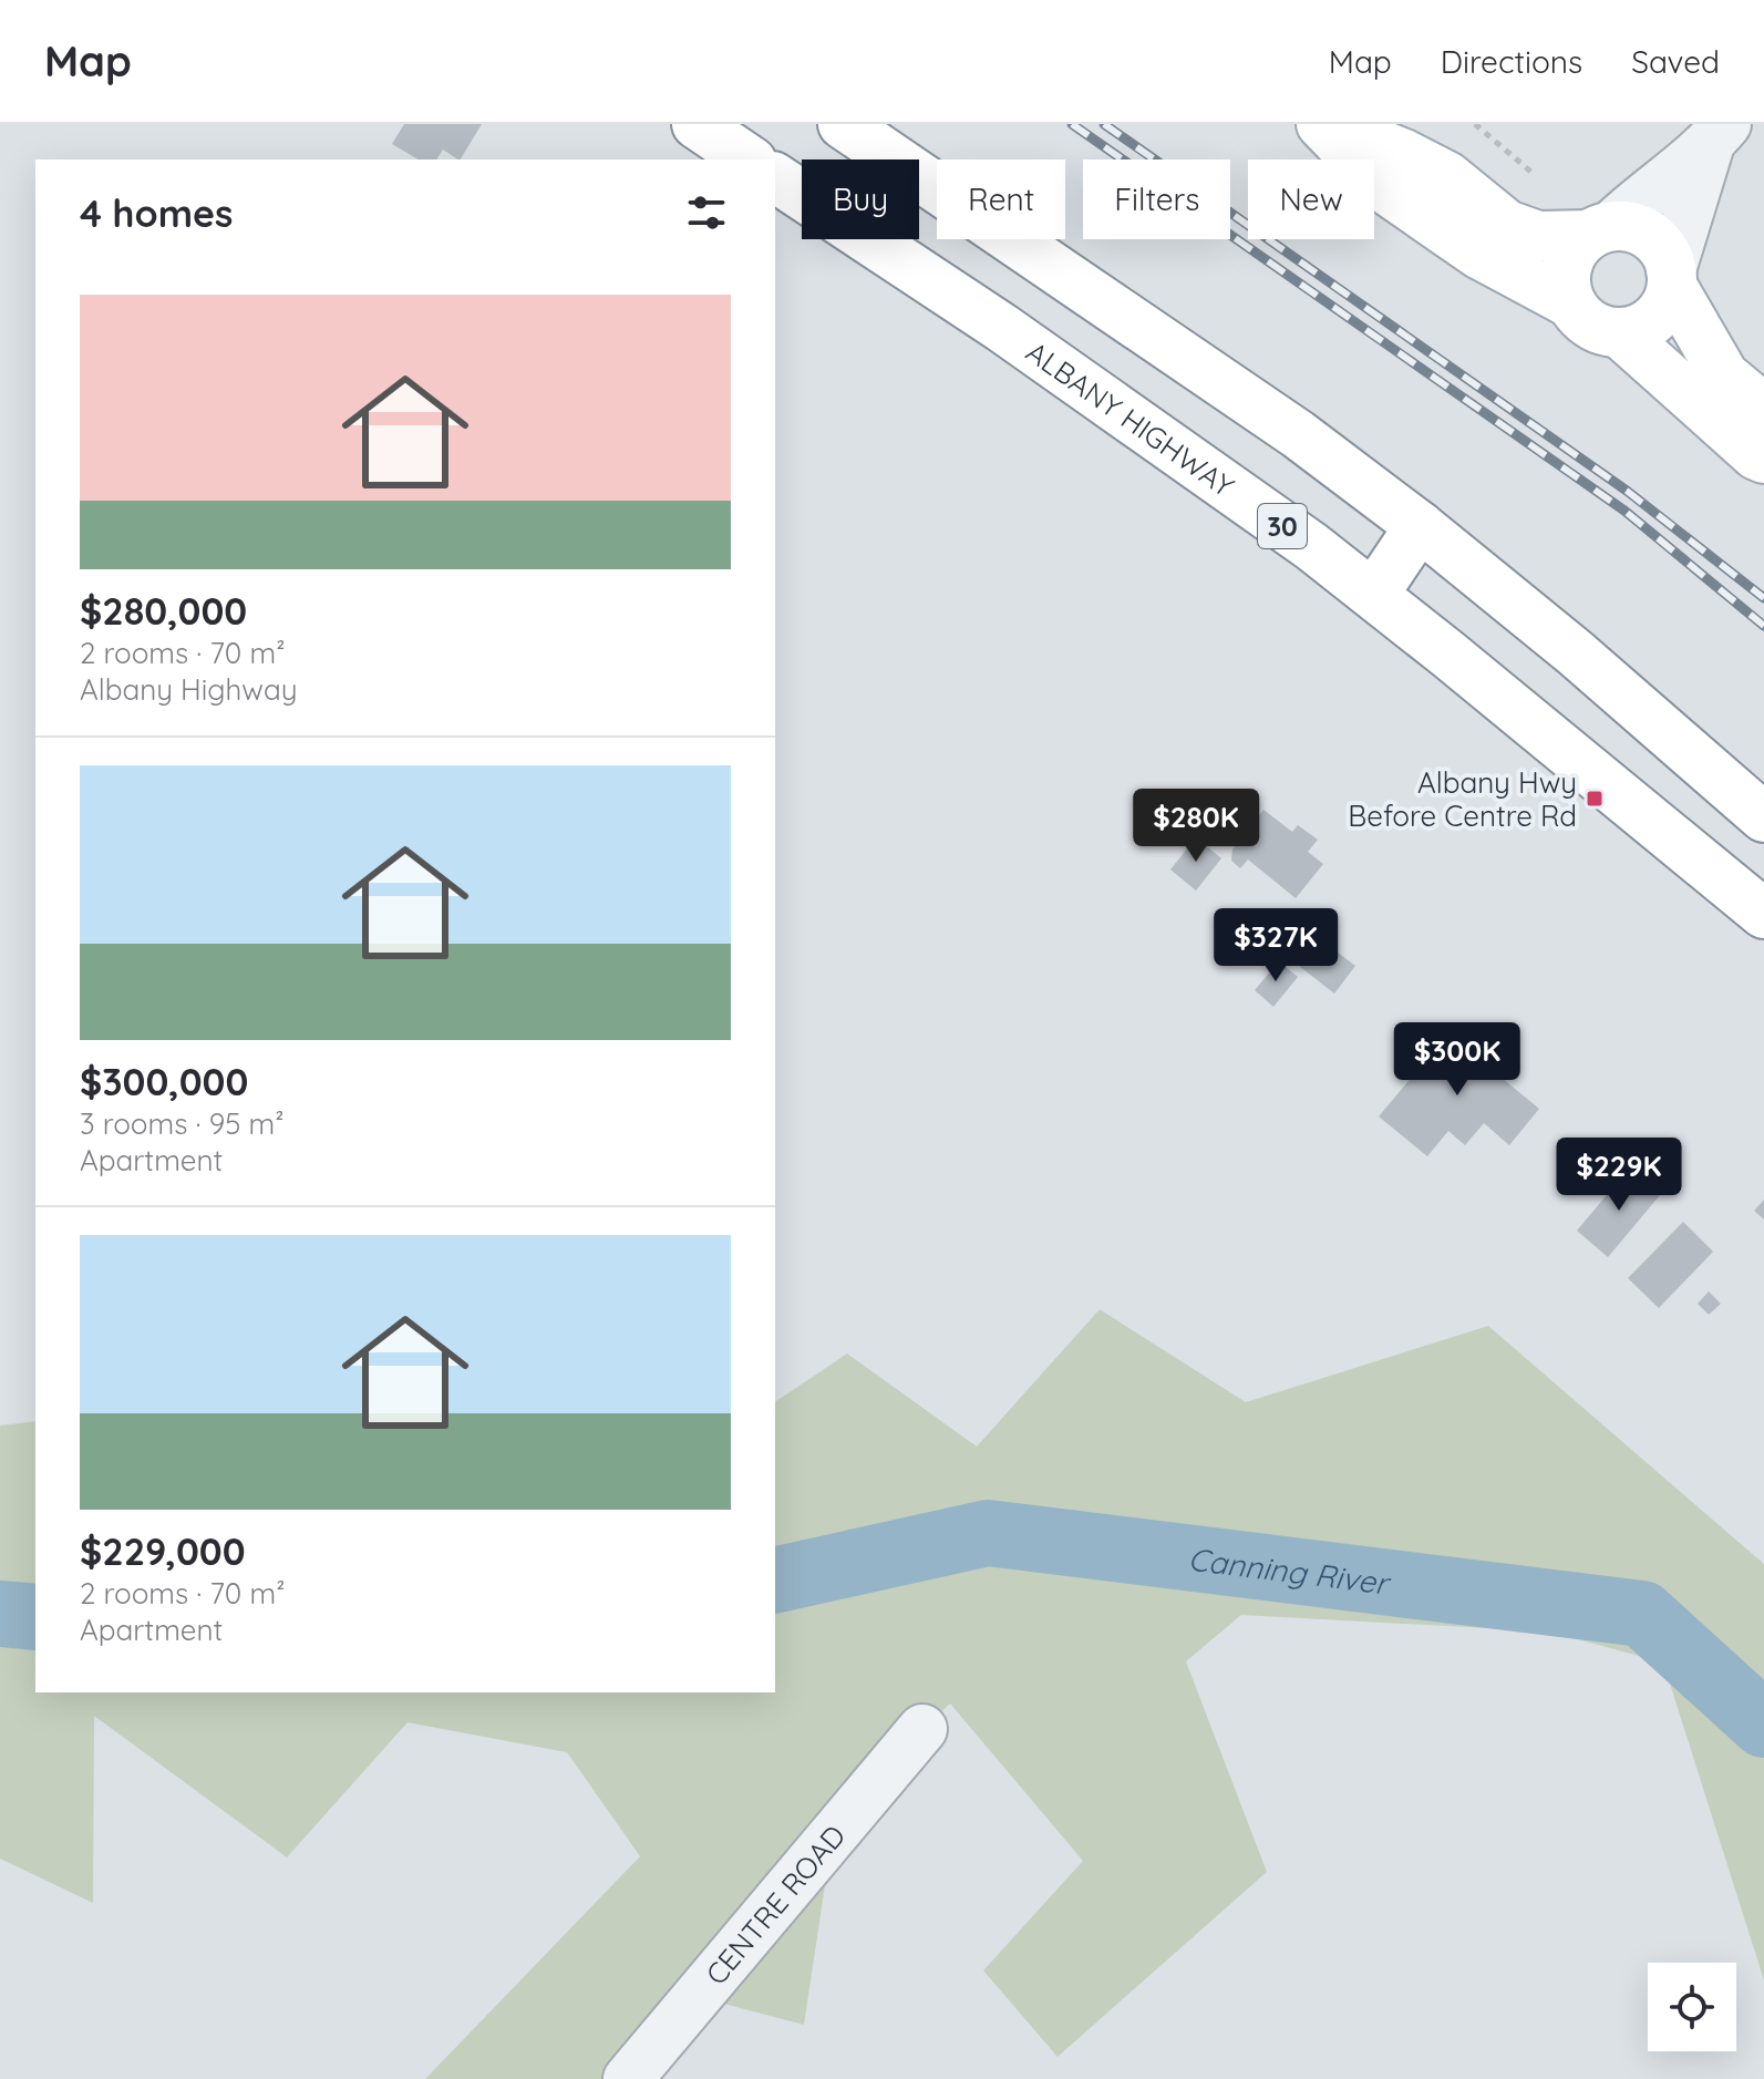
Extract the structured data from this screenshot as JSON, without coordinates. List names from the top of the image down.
{
  "streets": {
    "main road": ["ALBANY HIGHWAY", "30"],
    "street": ["CENTRE ROAD"]
  },
  "water": ["Canning River"],
  "places": {
    "transit": ["Albany Hwy Before Centre Rd"]
  },
  "page": {
    "header": "Map",
    "nav": ["Map", "Directions", "Saved"],
    "chip": [
      "Buy",
      "Rent",
      "Filters",
      "New"
    ],
    "heading": "4 homes",
    "list": [
      {
        "name": "$280,000",
        "note": "2 rooms · 70 m² · Albany Highway"
      },
      {
        "name": "$300,000",
        "note": "3 rooms · 95 m² · Apartment"
      },
      {
        "name": "$229,000",
        "note": "2 rooms · 70 m² · Apartment"
      }
    ],
    "price": [
      "$280K",
      "$327K",
      "$300K",
      "$229K"
    ]
  }
}
